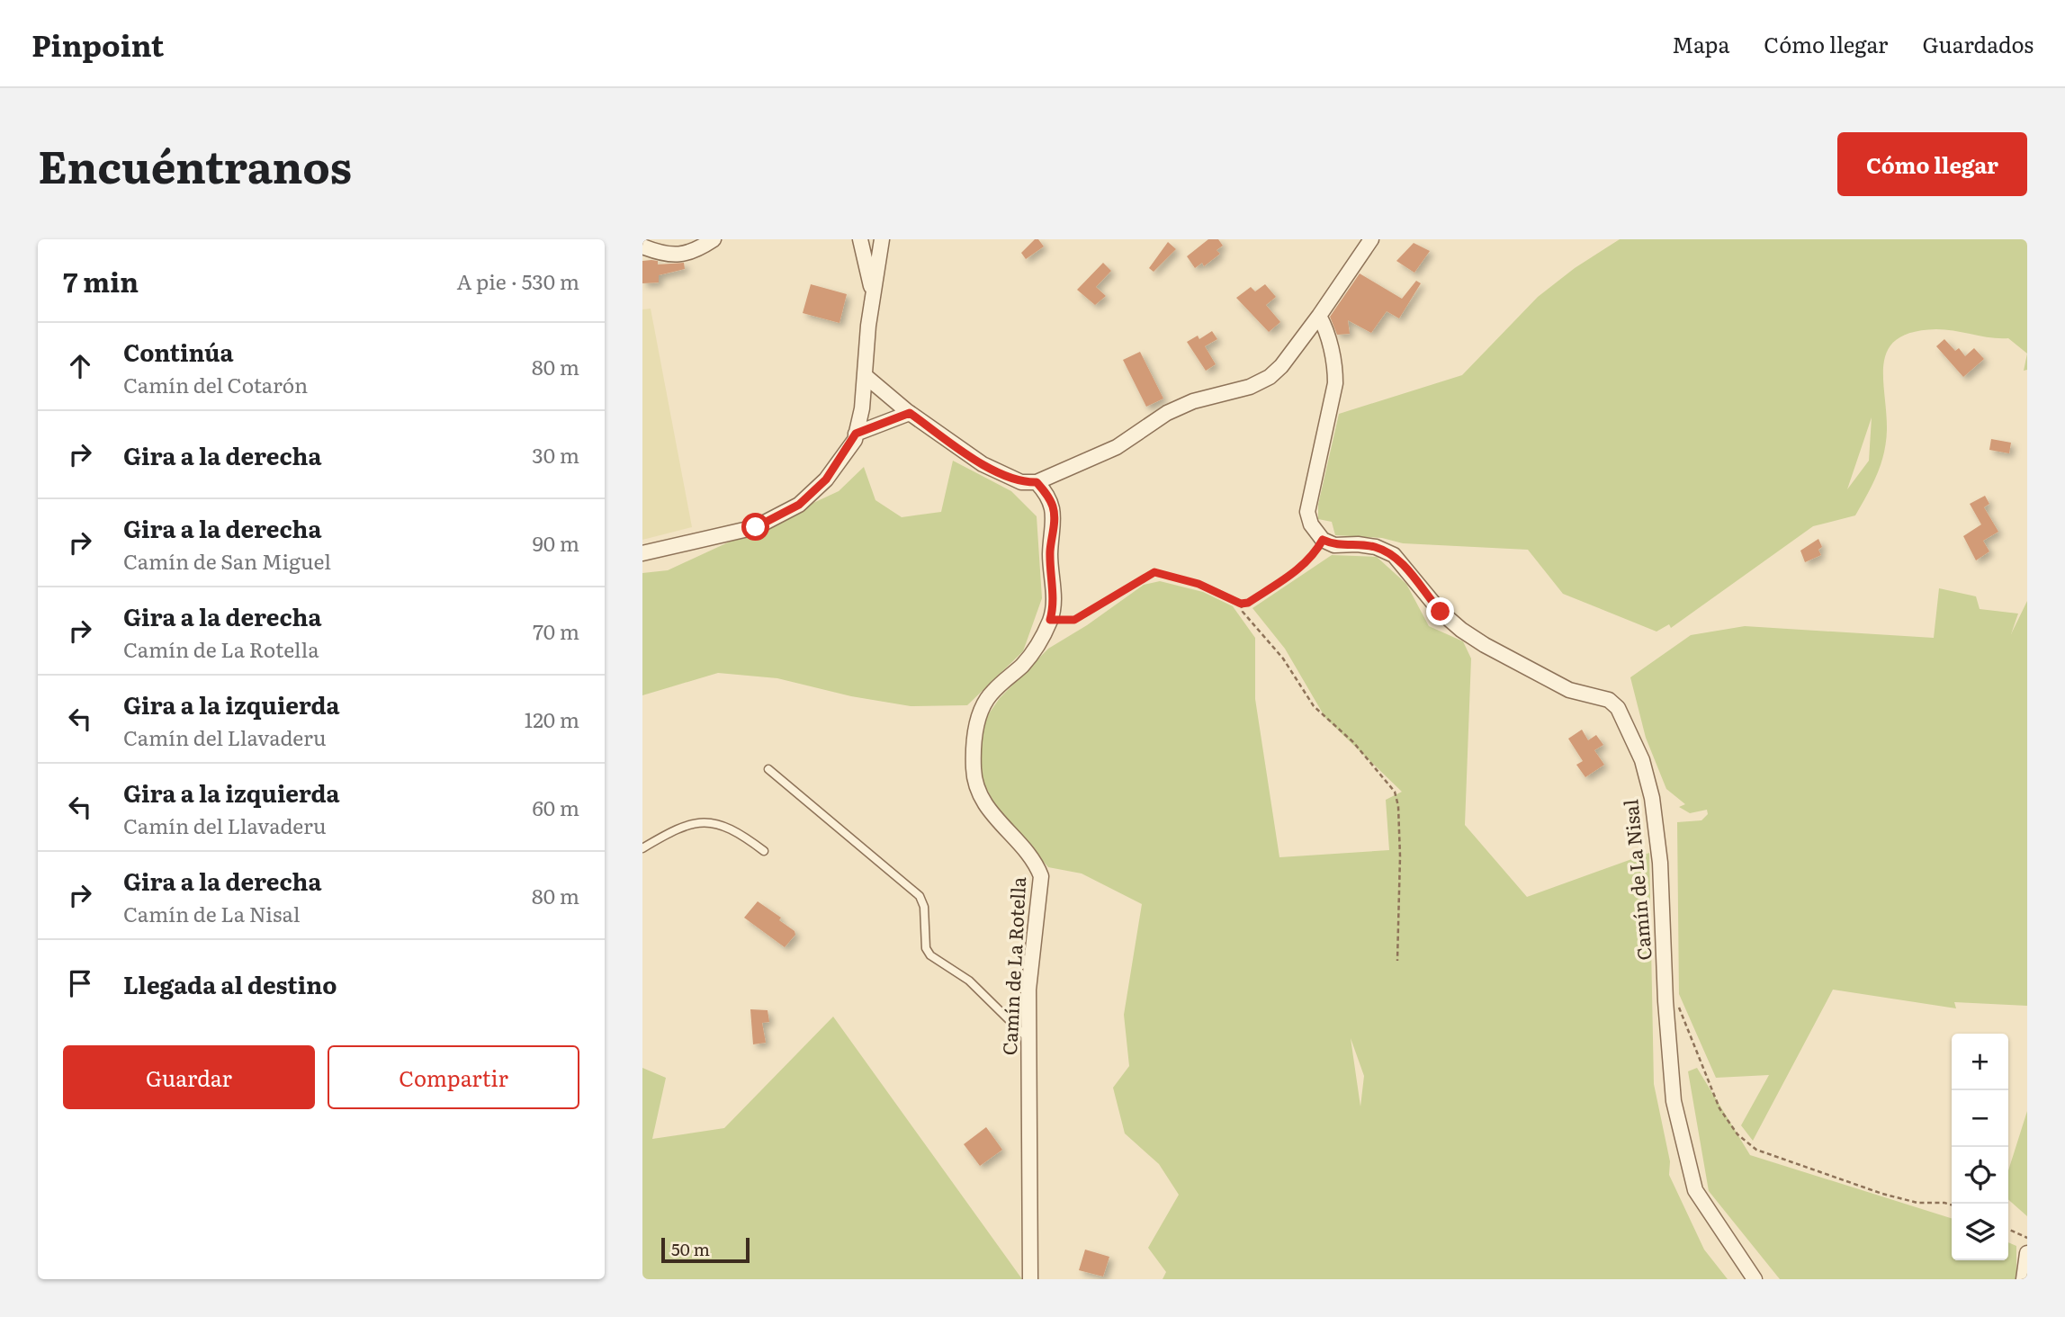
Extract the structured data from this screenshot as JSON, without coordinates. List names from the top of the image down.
{
  "streets": {
    "street": ["Camín de La Nisal", "Camín de La Rotella"]
  },
  "scale_bar": "50 m",
  "page": {
    "header": "Pinpoint",
    "nav": ["Mapa", "Cómo llegar", "Guardados"],
    "title": "Encuéntranos",
    "buttons": [
      "Cómo llegar",
      ["Guardar", "Compartir"]
    ],
    "heading": ["7 min", "A pie · 530 m"],
    "list": [
      ["Continúa", "Camín del Cotarón", "80 m"],
      ["Gira a la derecha", "30 m"],
      ["Gira a la derecha", "Camín de San Miguel", "90 m"],
      ["Gira a la derecha", "Camín de La Rotella", "70 m"],
      ["Gira a la izquierda", "Camín del Llavaderu", "120 m"],
      ["Gira a la izquierda", "Camín del Llavaderu", "60 m"],
      ["Gira a la derecha", "Camín de La Nisal", "80 m"],
      "Llegada al destino"
    ],
    "map_buttons": ["+", "−"],
    "scale": "50 m"
  }
}
